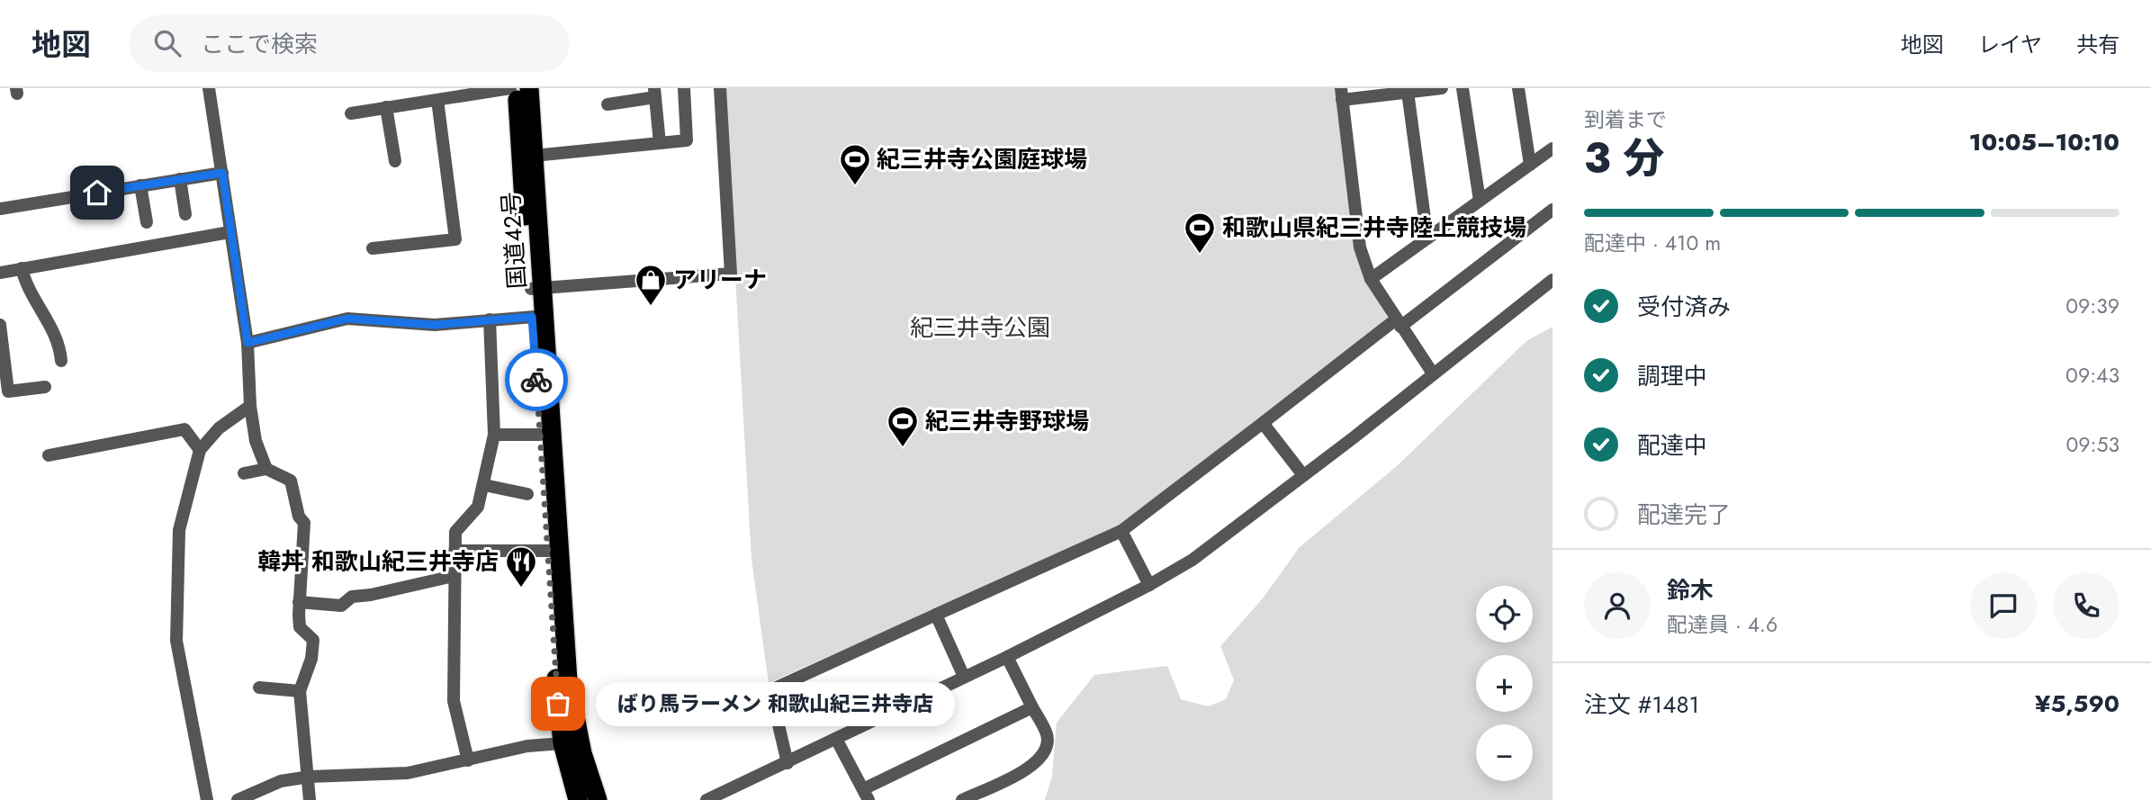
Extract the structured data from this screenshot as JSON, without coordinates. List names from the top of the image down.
{
  "streets": {
    "highway": ["国道42号"]
  },
  "parks": ["紀三井寺公園"],
  "places": {
    "sports": ["紀三井寺公園庭球場", "和歌山県紀三井寺陸上競技場", "紀三井寺野球場"],
    "shop": ["アリーナ"],
    "restaurant": ["韓丼 和歌山紀三井寺店"],
    "other": ["ばり馬ラーメン 和歌山紀三井寺店"]
  },
  "page": {
    "header": "地図",
    "search": "ここで検索",
    "nav": ["地図", "レイヤ", "共有"],
    "heading": ["3 分", "到着まで", "10:05–10:10"],
    "panel": [
      "鈴木",
      "配達員 · 4.6",
      "注文 #1481",
      "¥5,590"
    ],
    "bar": "配達中 · 410 m",
    "list": [
      ["受付済み", "09:39"],
      ["調理中", "09:43"],
      ["配達中", "09:53"],
      "配達完了"
    ],
    "map_buttons": ["+", "−"],
    "bubble": "ばり馬ラーメン 和歌山紀三井寺店"
  }
}
